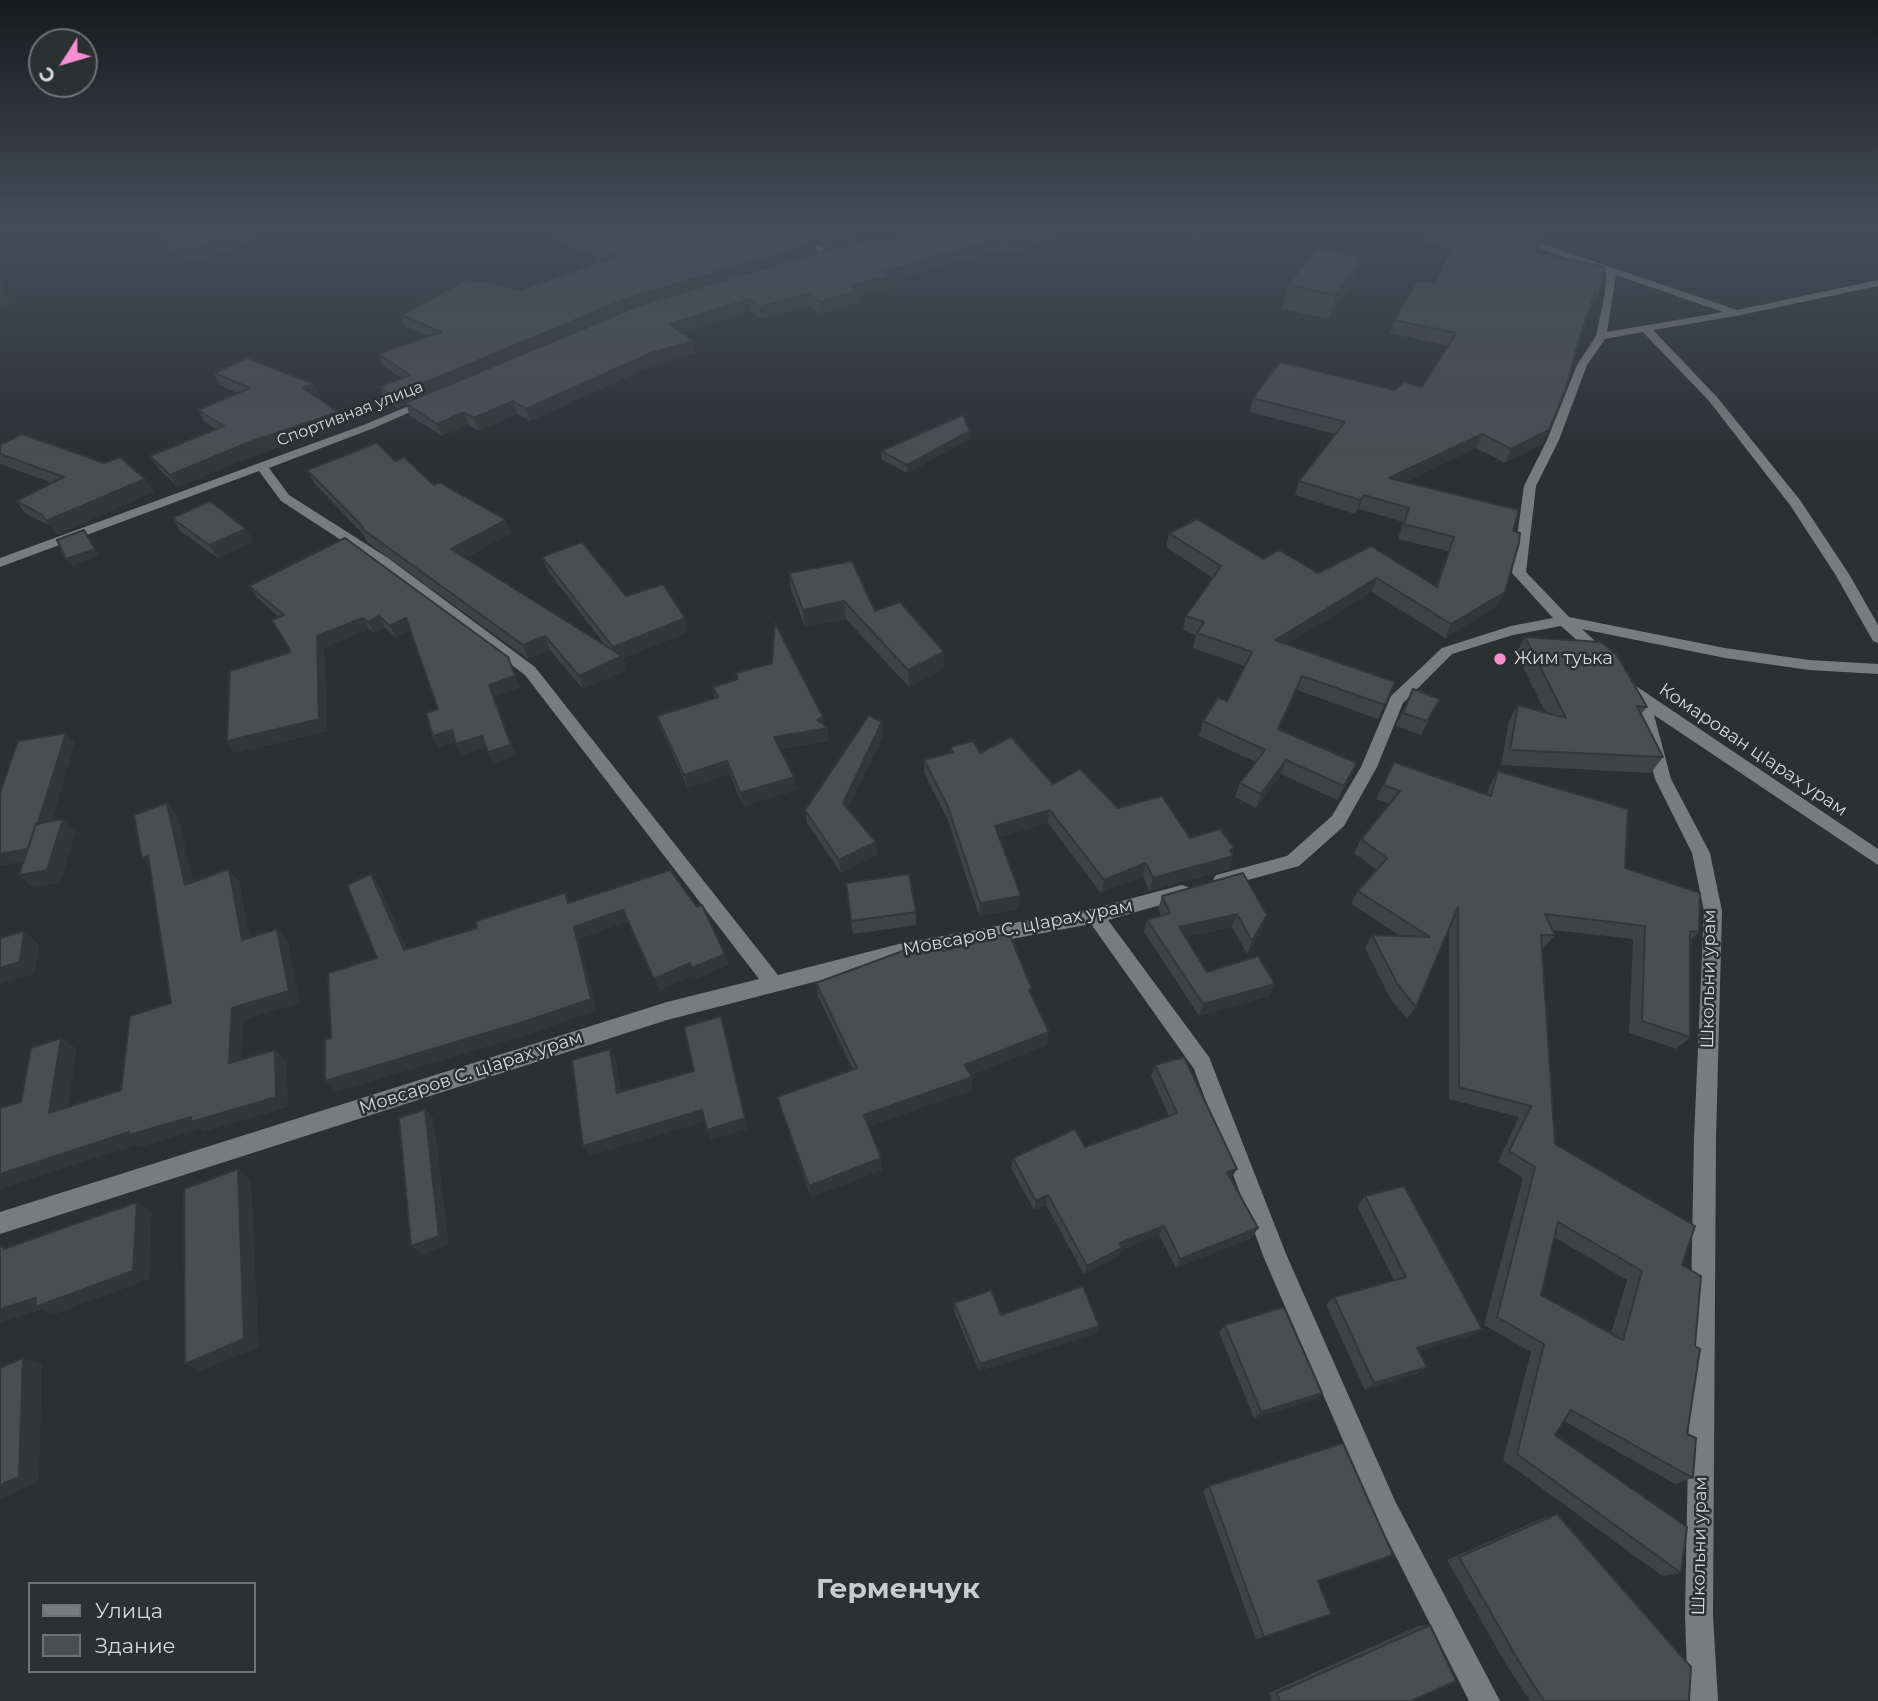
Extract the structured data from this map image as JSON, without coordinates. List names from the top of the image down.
{
  "streets": {
    "street": [
      "Спортивная улица",
      "Комарован цIарах урам",
      "Мовсаров С. цIарах урам",
      "Школьни урам"
    ]
  },
  "crossings": [
    ["Комарован цIарах урам", "Школьни урам"],
    ["Мовсаров С. цIарах урам", "Школьни урам"]
  ],
  "districts": ["Герменчук"],
  "places": ["Жим туька"],
  "legend": ["Улица", "Здание"],
  "north": "bottom left"
}
